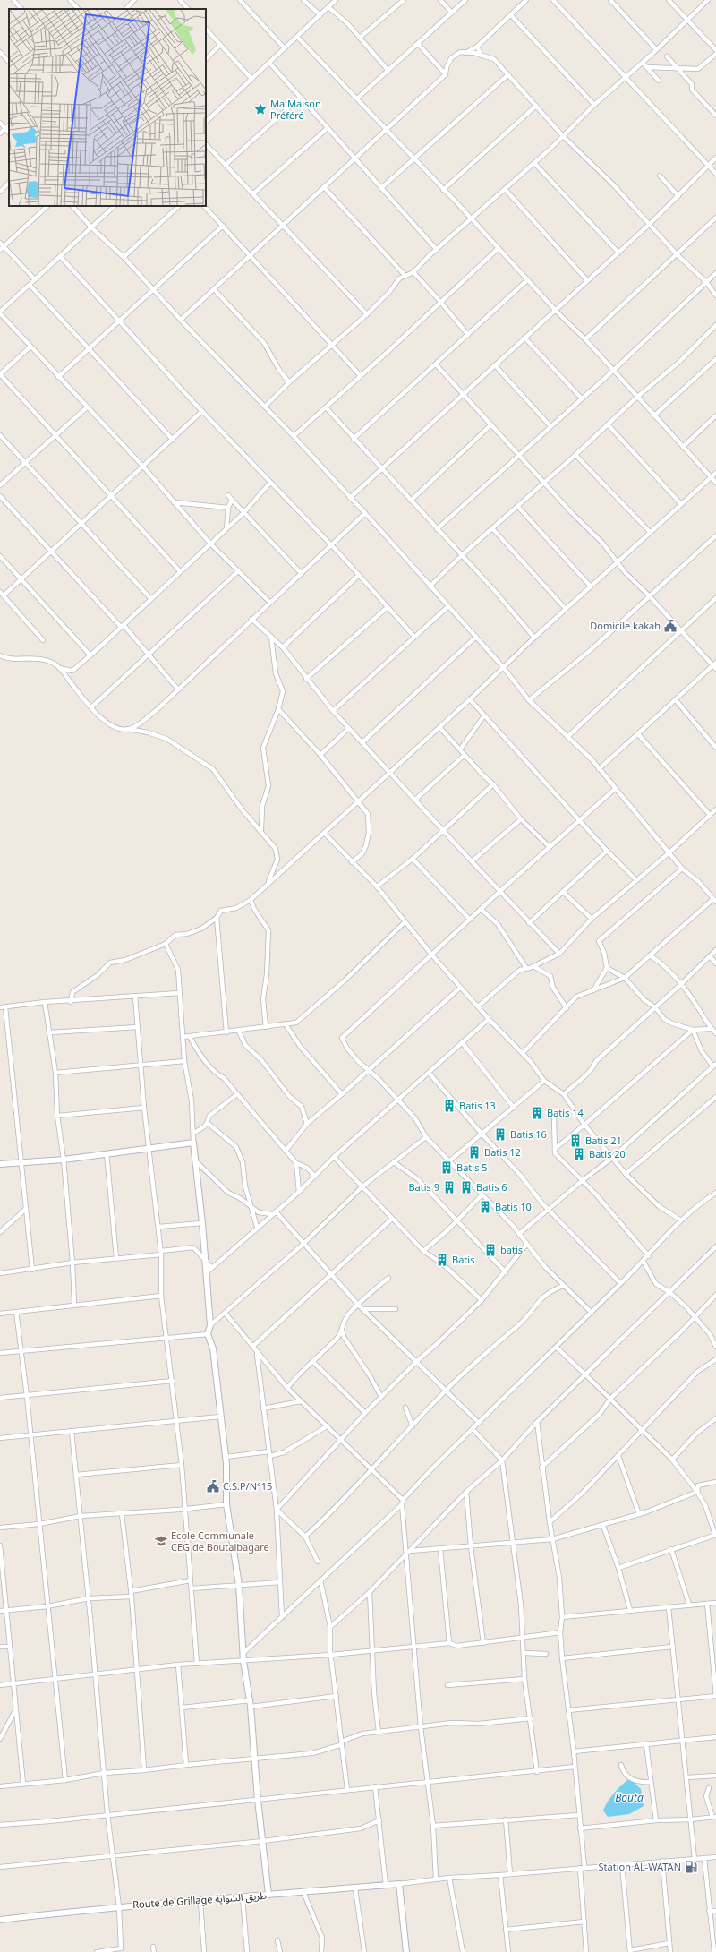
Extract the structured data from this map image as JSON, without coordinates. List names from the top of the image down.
{
  "streets": {
    "street": ["Route de Grillage طريق الشواية"]
  },
  "water": ["Bouta"],
  "places": {
    "place": ["Ma Maison Préféré"],
    "public building": ["Domicile kakah", "C.S.P/N°15"],
    "building": [
      "Batis 13",
      "Batis 14",
      "Batis 16",
      "Batis 21",
      "Batis 12",
      "Batis 20",
      "Batis 5",
      "Batis 9",
      "Batis 6",
      "Batis 10",
      "batis",
      "Batis"
    ],
    "school or university": ["Ecole Communale CEG de Boutalbagare"],
    "fuel station": ["Station AL-WATAN"]
  }
}
